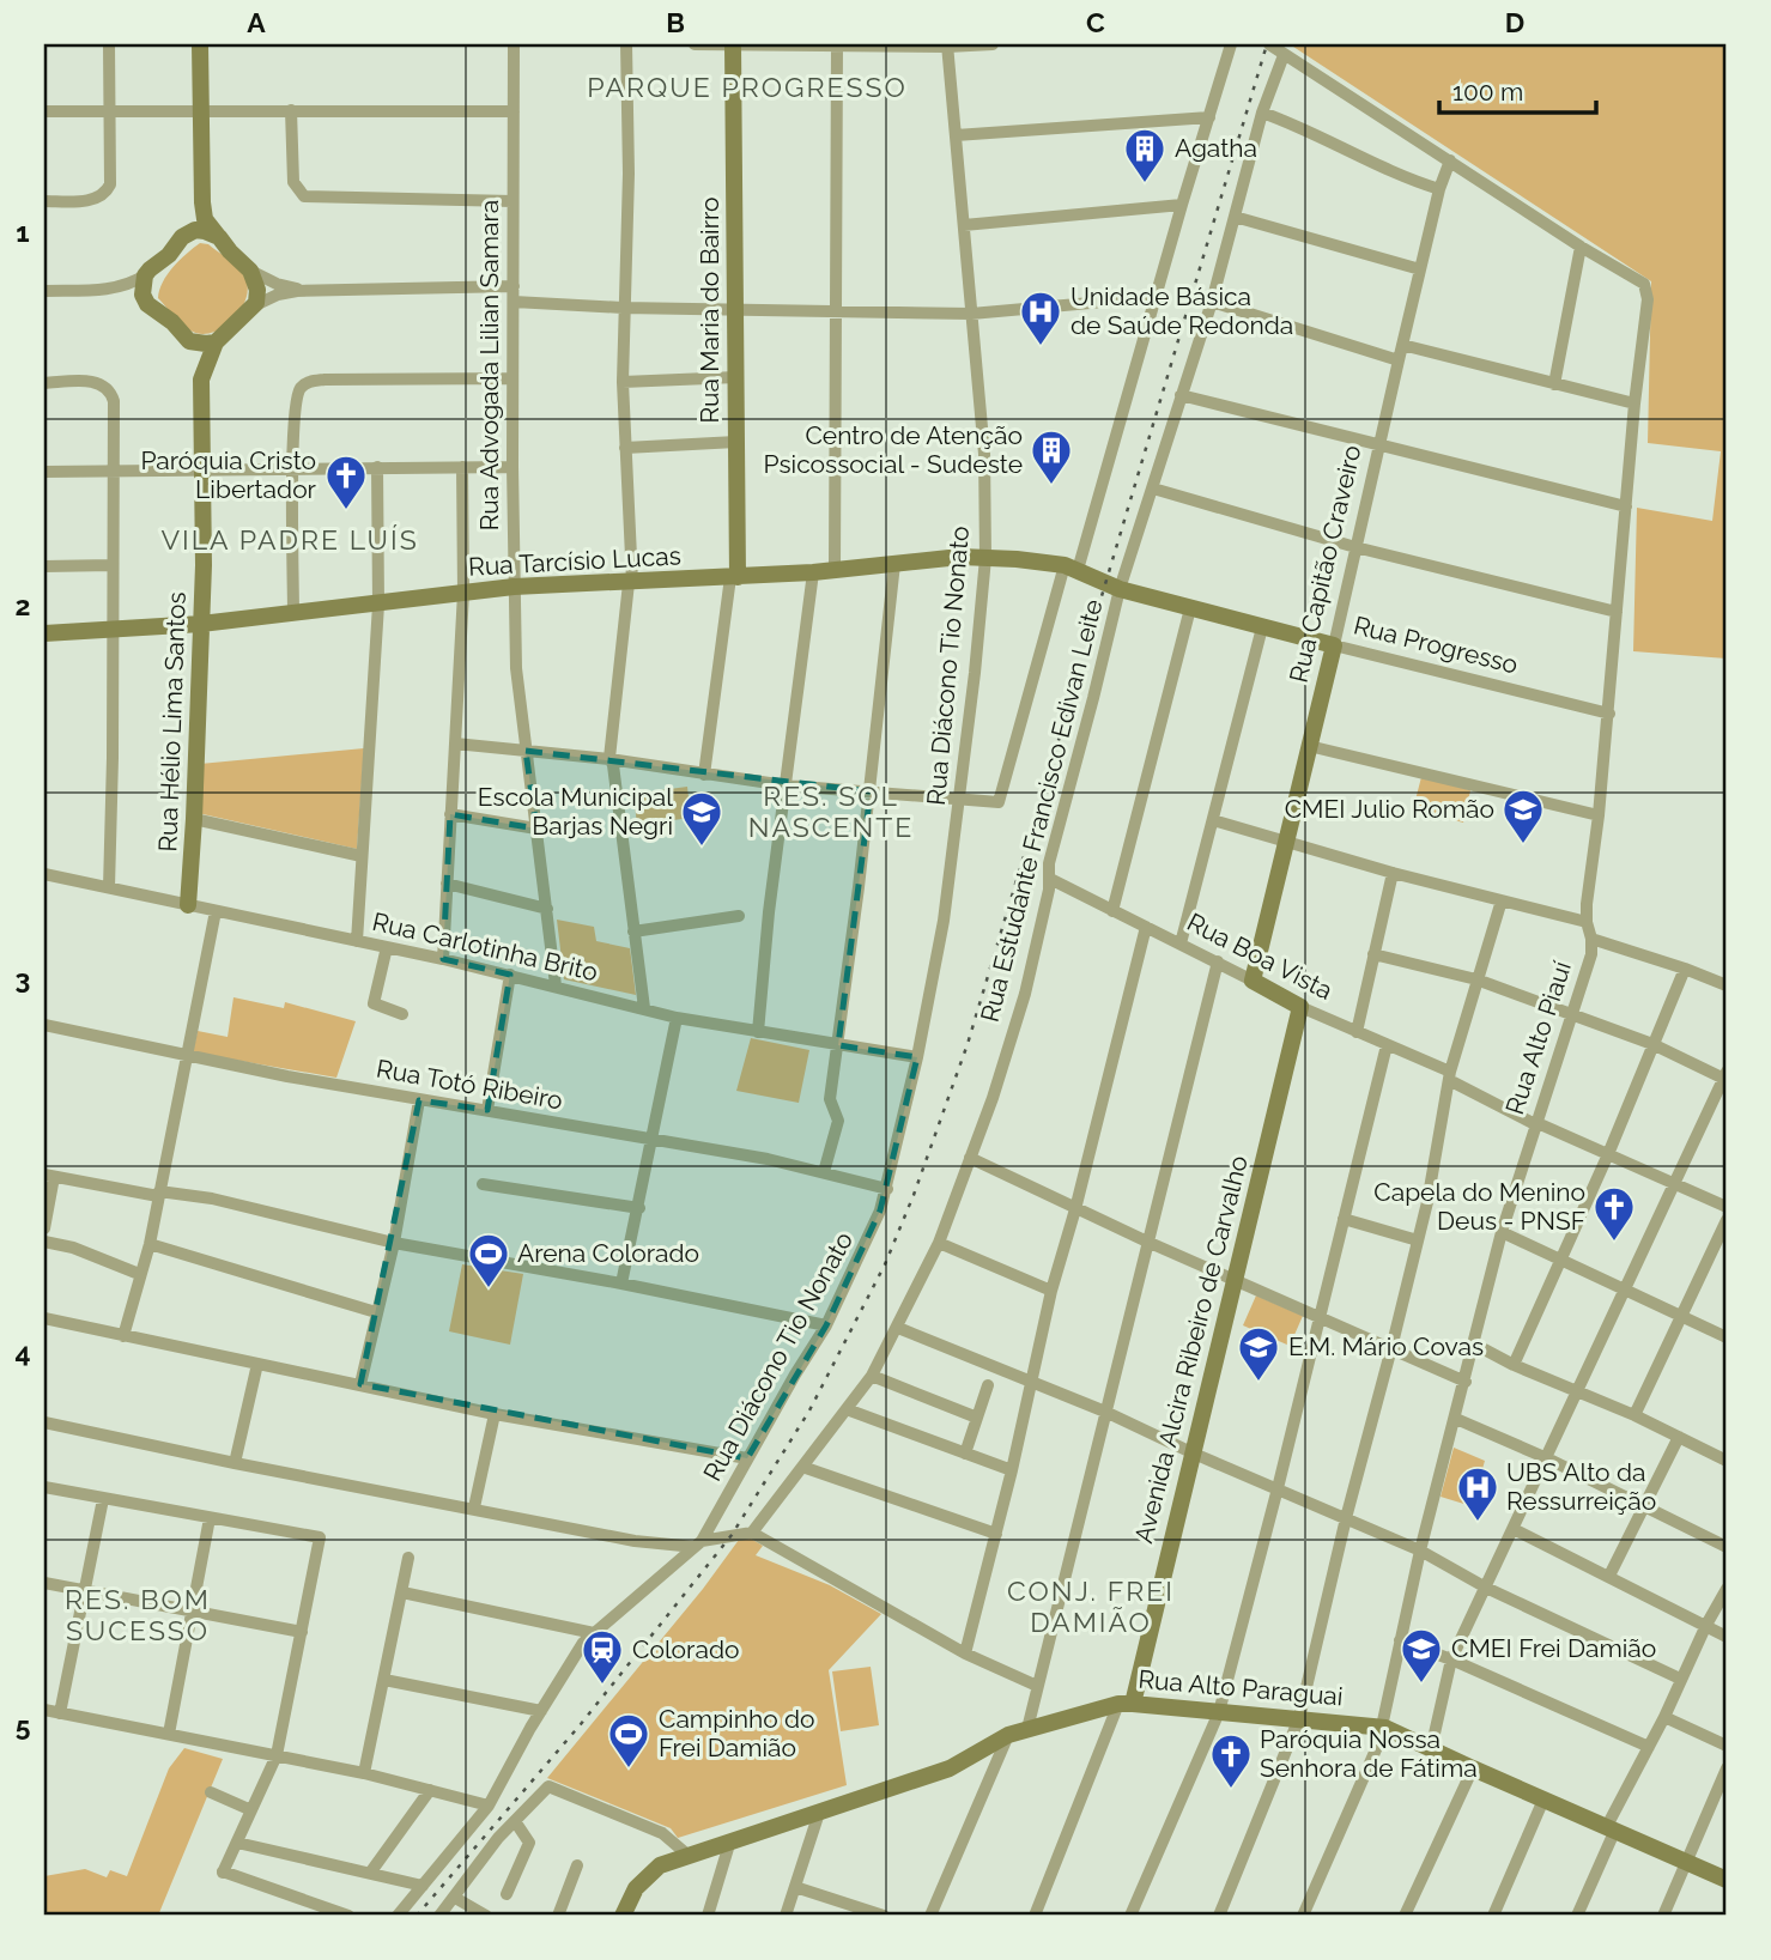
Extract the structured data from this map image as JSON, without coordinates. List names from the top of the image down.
{
  "streets": {
    "street": [
      "Rua Maria do Bairro",
      "Rua Advogada Lilian Samara",
      "Rua Tarcísio Lucas",
      "Rua Capitão Craveiro",
      "Rua Progresso",
      "Rua Diácono Tio Nonato",
      "Rua Hélio Lima Santos",
      "Rua Estudante Francisco Edivan Leite",
      "Rua Carlotinha Brito",
      "Rua Boa Vista",
      "Rua Alto Piauí",
      "Rua Totó Ribeiro",
      "Avenida Alcira Ribeiro de Carvalho",
      "Rua Alto Paraguai"
    ]
  },
  "crossings": [
    ["Rua Maria do Bairro", "Rua Tarcísio Lucas"],
    ["Rua Advogada Lilian Samara", "Rua Tarcísio Lucas"],
    ["Rua Advogada Lilian Samara", "Rua Carlotinha Brito"],
    ["Rua Tarcísio Lucas", "Rua Progresso"],
    ["Rua Tarcísio Lucas", "Rua Diácono Tio Nonato"],
    ["Rua Tarcísio Lucas", "Rua Hélio Lima Santos"],
    ["Rua Tarcísio Lucas", "Rua Estudante Francisco Edivan Leite"],
    ["Rua Capitão Craveiro", "Rua Progresso"],
    ["Rua Capitão Craveiro", "Rua Boa Vista"],
    ["Rua Progresso", "Rua Estudante Francisco Edivan Leite"],
    ["Rua Progresso", "Rua Alto Piauí"],
    ["Rua Diácono Tio Nonato", "Rua Estudante Francisco Edivan Leite"],
    ["Rua Diácono Tio Nonato", "Rua Carlotinha Brito"],
    ["Rua Diácono Tio Nonato", "Rua Totó Ribeiro"],
    ["Rua Hélio Lima Santos", "Rua Carlotinha Brito"],
    ["Rua Estudante Francisco Edivan Leite", "Rua Boa Vista"],
    ["Rua Boa Vista", "Rua Alto Piauí"],
    ["Rua Boa Vista", "Avenida Alcira Ribeiro de Carvalho"],
    ["Rua Alto Piauí", "Rua Alto Paraguai"],
    ["Avenida Alcira Ribeiro de Carvalho", "Rua Alto Paraguai"]
  ],
  "districts": [
    "PARQUE PROGRESSO",
    "VILA PADRE LUÍS",
    "RES. SOL NASCENTE",
    "CONJ. FREI DAMIÃO",
    "RES. BOM SUCESSO"
  ],
  "places": {
    "building": ["Agatha", "Centro de Atenção Psicossocial - Sudeste"],
    "hospital": ["Unidade Básica de Saúde Redonda", "UBS Alto da Ressurreição"],
    "church": ["Paróquia Cristo Libertador", "Capela do Menino Deus - PNSF", "Paróquia Nossa Senhora de Fátima"],
    "school or university": [
      "CMEI Julio Romão",
      "Escola Municipal Barjas Negri",
      "E.M. Mário Covas",
      "CMEI Frei Damião"
    ],
    "sports": ["Arena Colorado", "Campinho do Frei Damião"],
    "station": ["Colorado"]
  },
  "scale_bar": "100 m",
  "grid": {
    "columns": [
      "A",
      "B",
      "C",
      "D"
    ],
    "rows": [
      "1",
      "2",
      "3",
      "4",
      "5"
    ]
  }
}
